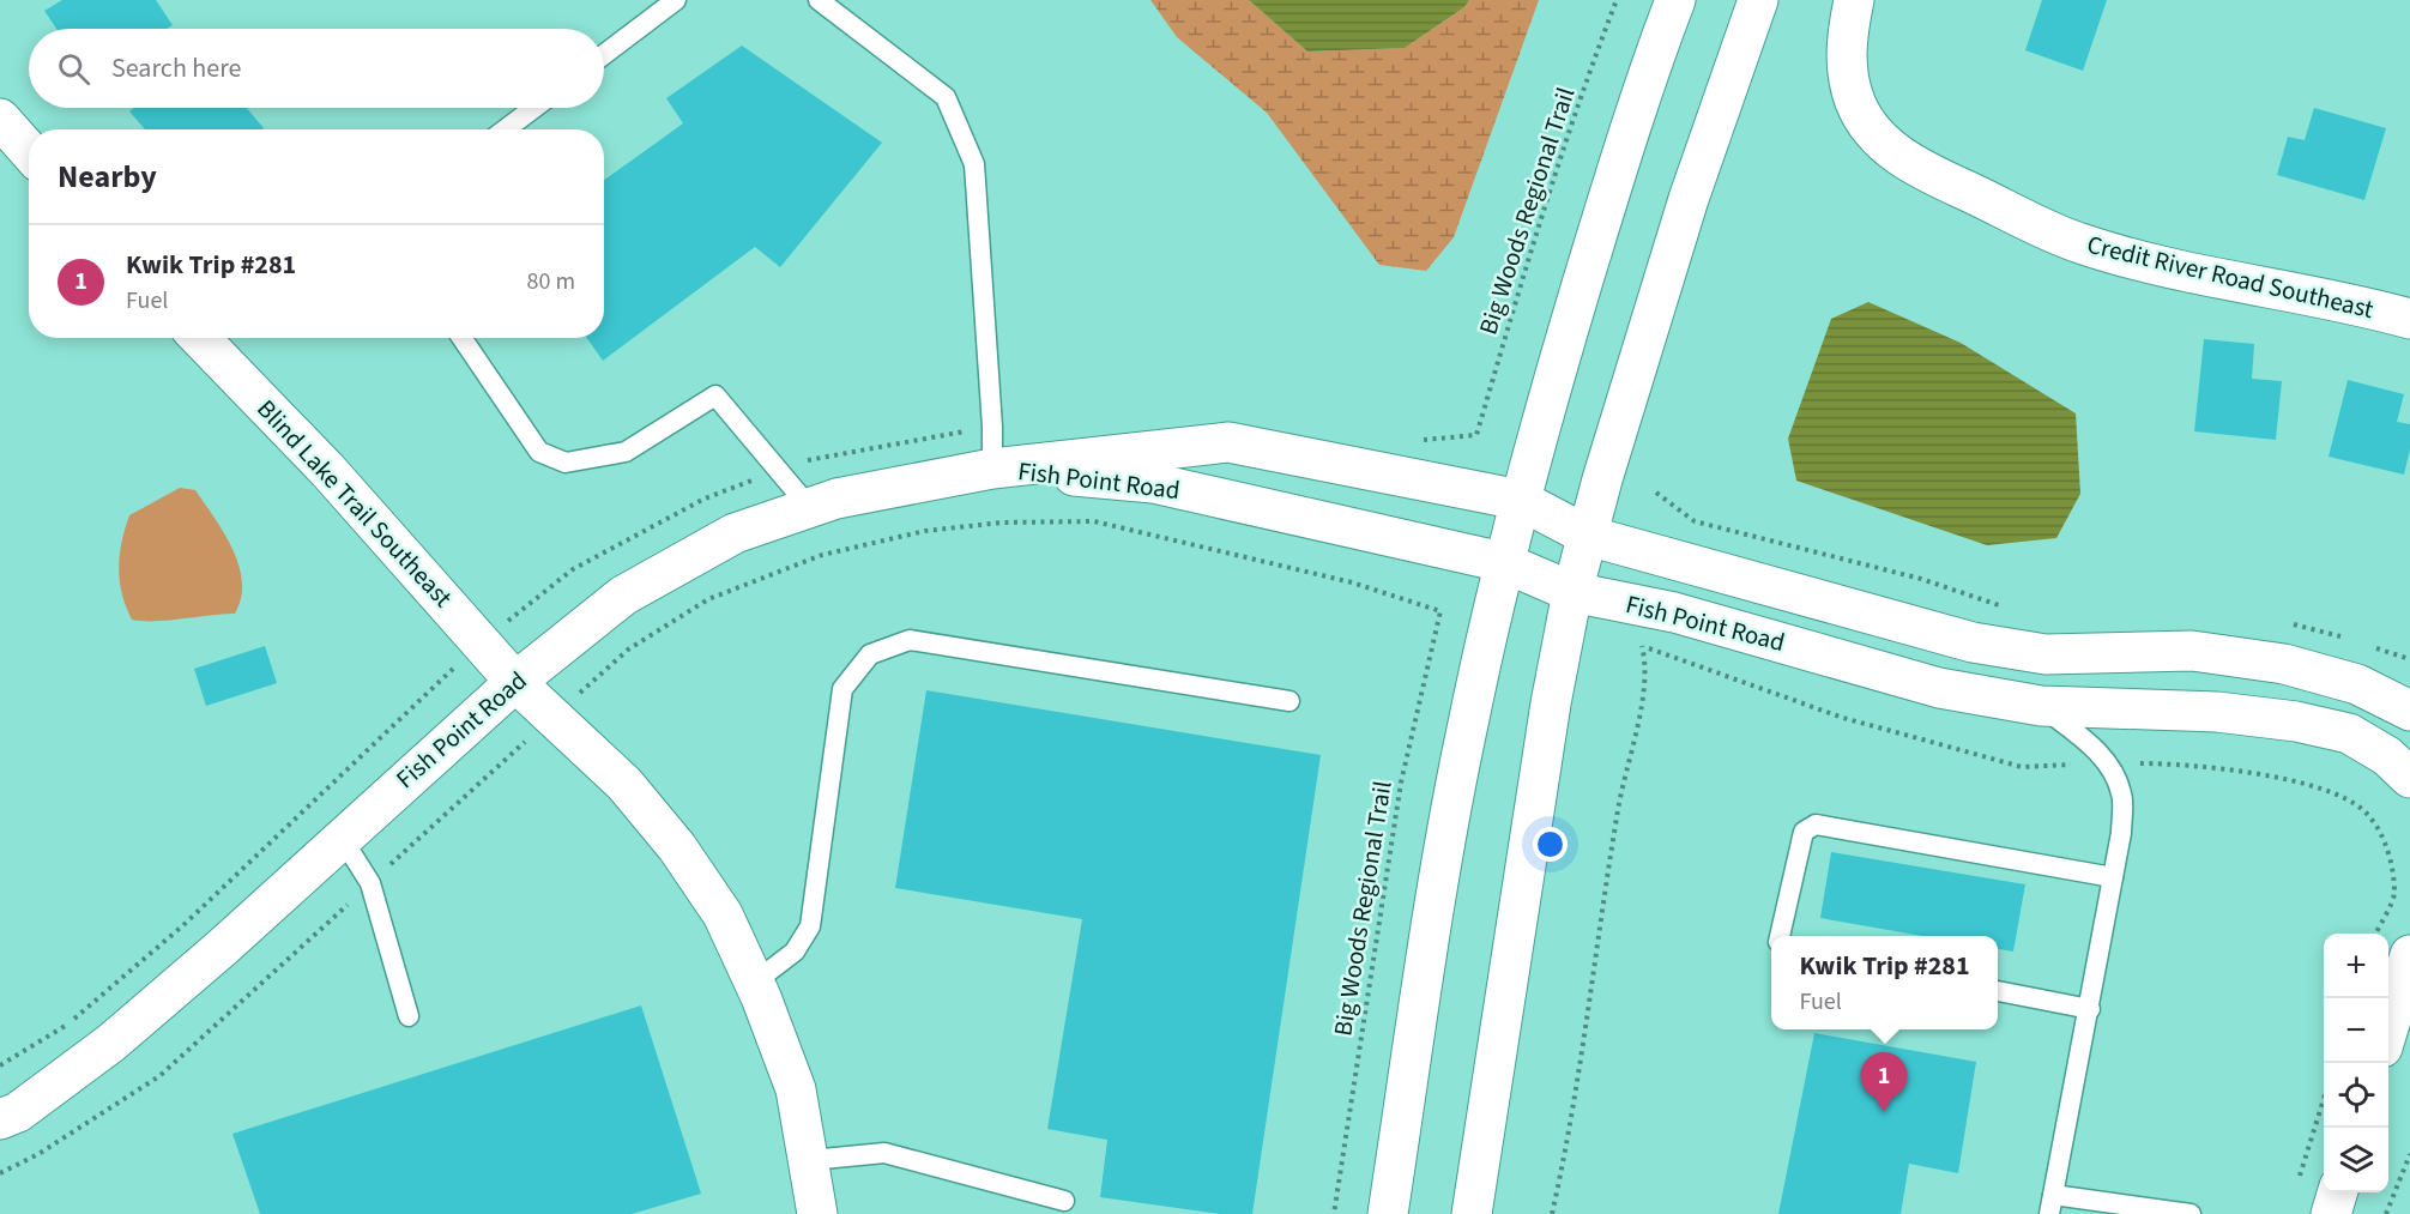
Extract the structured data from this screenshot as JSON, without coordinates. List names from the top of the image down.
{
  "streets": {
    "street": ["Credit River Road Southeast", "Fish Point Road", "Blind Lake Trail Southeast"],
    "path": ["Big Woods Regional Trail"]
  },
  "crossings": [
    ["Big Woods Regional Trail", "Blind Lake Trail Southeast"],
    ["Fish Point Road", "Blind Lake Trail Southeast"]
  ],
  "page": {
    "search": "Search here",
    "heading": "Nearby",
    "list": [
      {
        "mark": "1",
        "name": "Kwik Trip #281",
        "note": "Fuel",
        "value": "80 m"
      }
    ],
    "map_buttons": ["+", "−"],
    "popup": ["Kwik Trip #281", "Fuel"],
    "pins": "1"
  }
}
